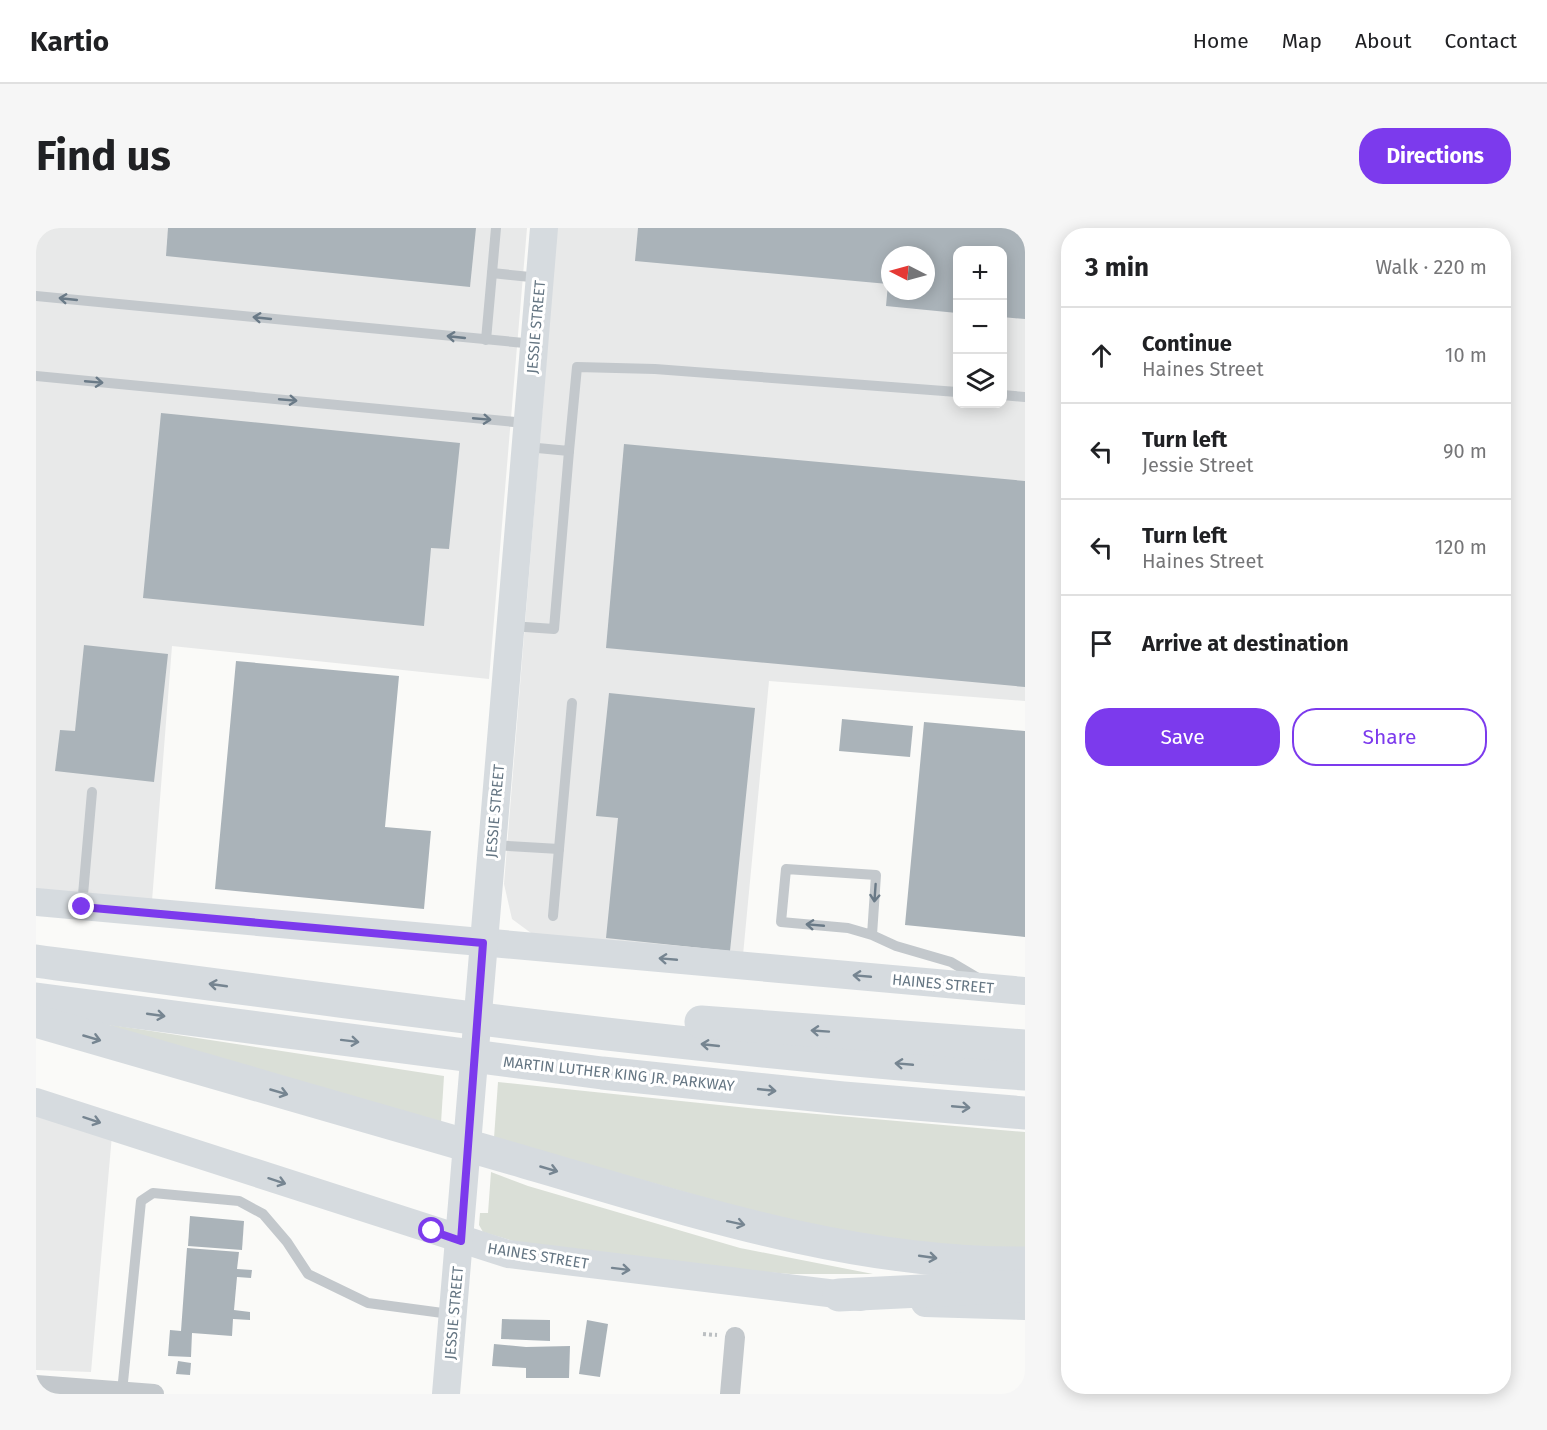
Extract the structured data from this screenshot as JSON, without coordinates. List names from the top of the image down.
{
  "streets": {
    "highway": ["MARTIN LUTHER KING JR. PARKWAY"],
    "street": ["JESSIE STREET", "HAINES STREET"]
  },
  "crossings": [
    ["JESSIE STREET", "HAINES STREET"]
  ],
  "north": "left",
  "page": {
    "header": "Kartio",
    "nav": [
      "Home",
      "Map",
      "About",
      "Contact"
    ],
    "buttons": [
      "Directions",
      ["Save", "Share"]
    ],
    "title": "Find us",
    "heading": ["3 min", "Walk · 220 m"],
    "map_buttons": ["+", "−"],
    "list": [
      ["Continue", "Haines Street", "10 m"],
      ["Turn left", "Jessie Street", "90 m"],
      ["Turn left", "Haines Street", "120 m"],
      "Arrive at destination"
    ]
  }
}
